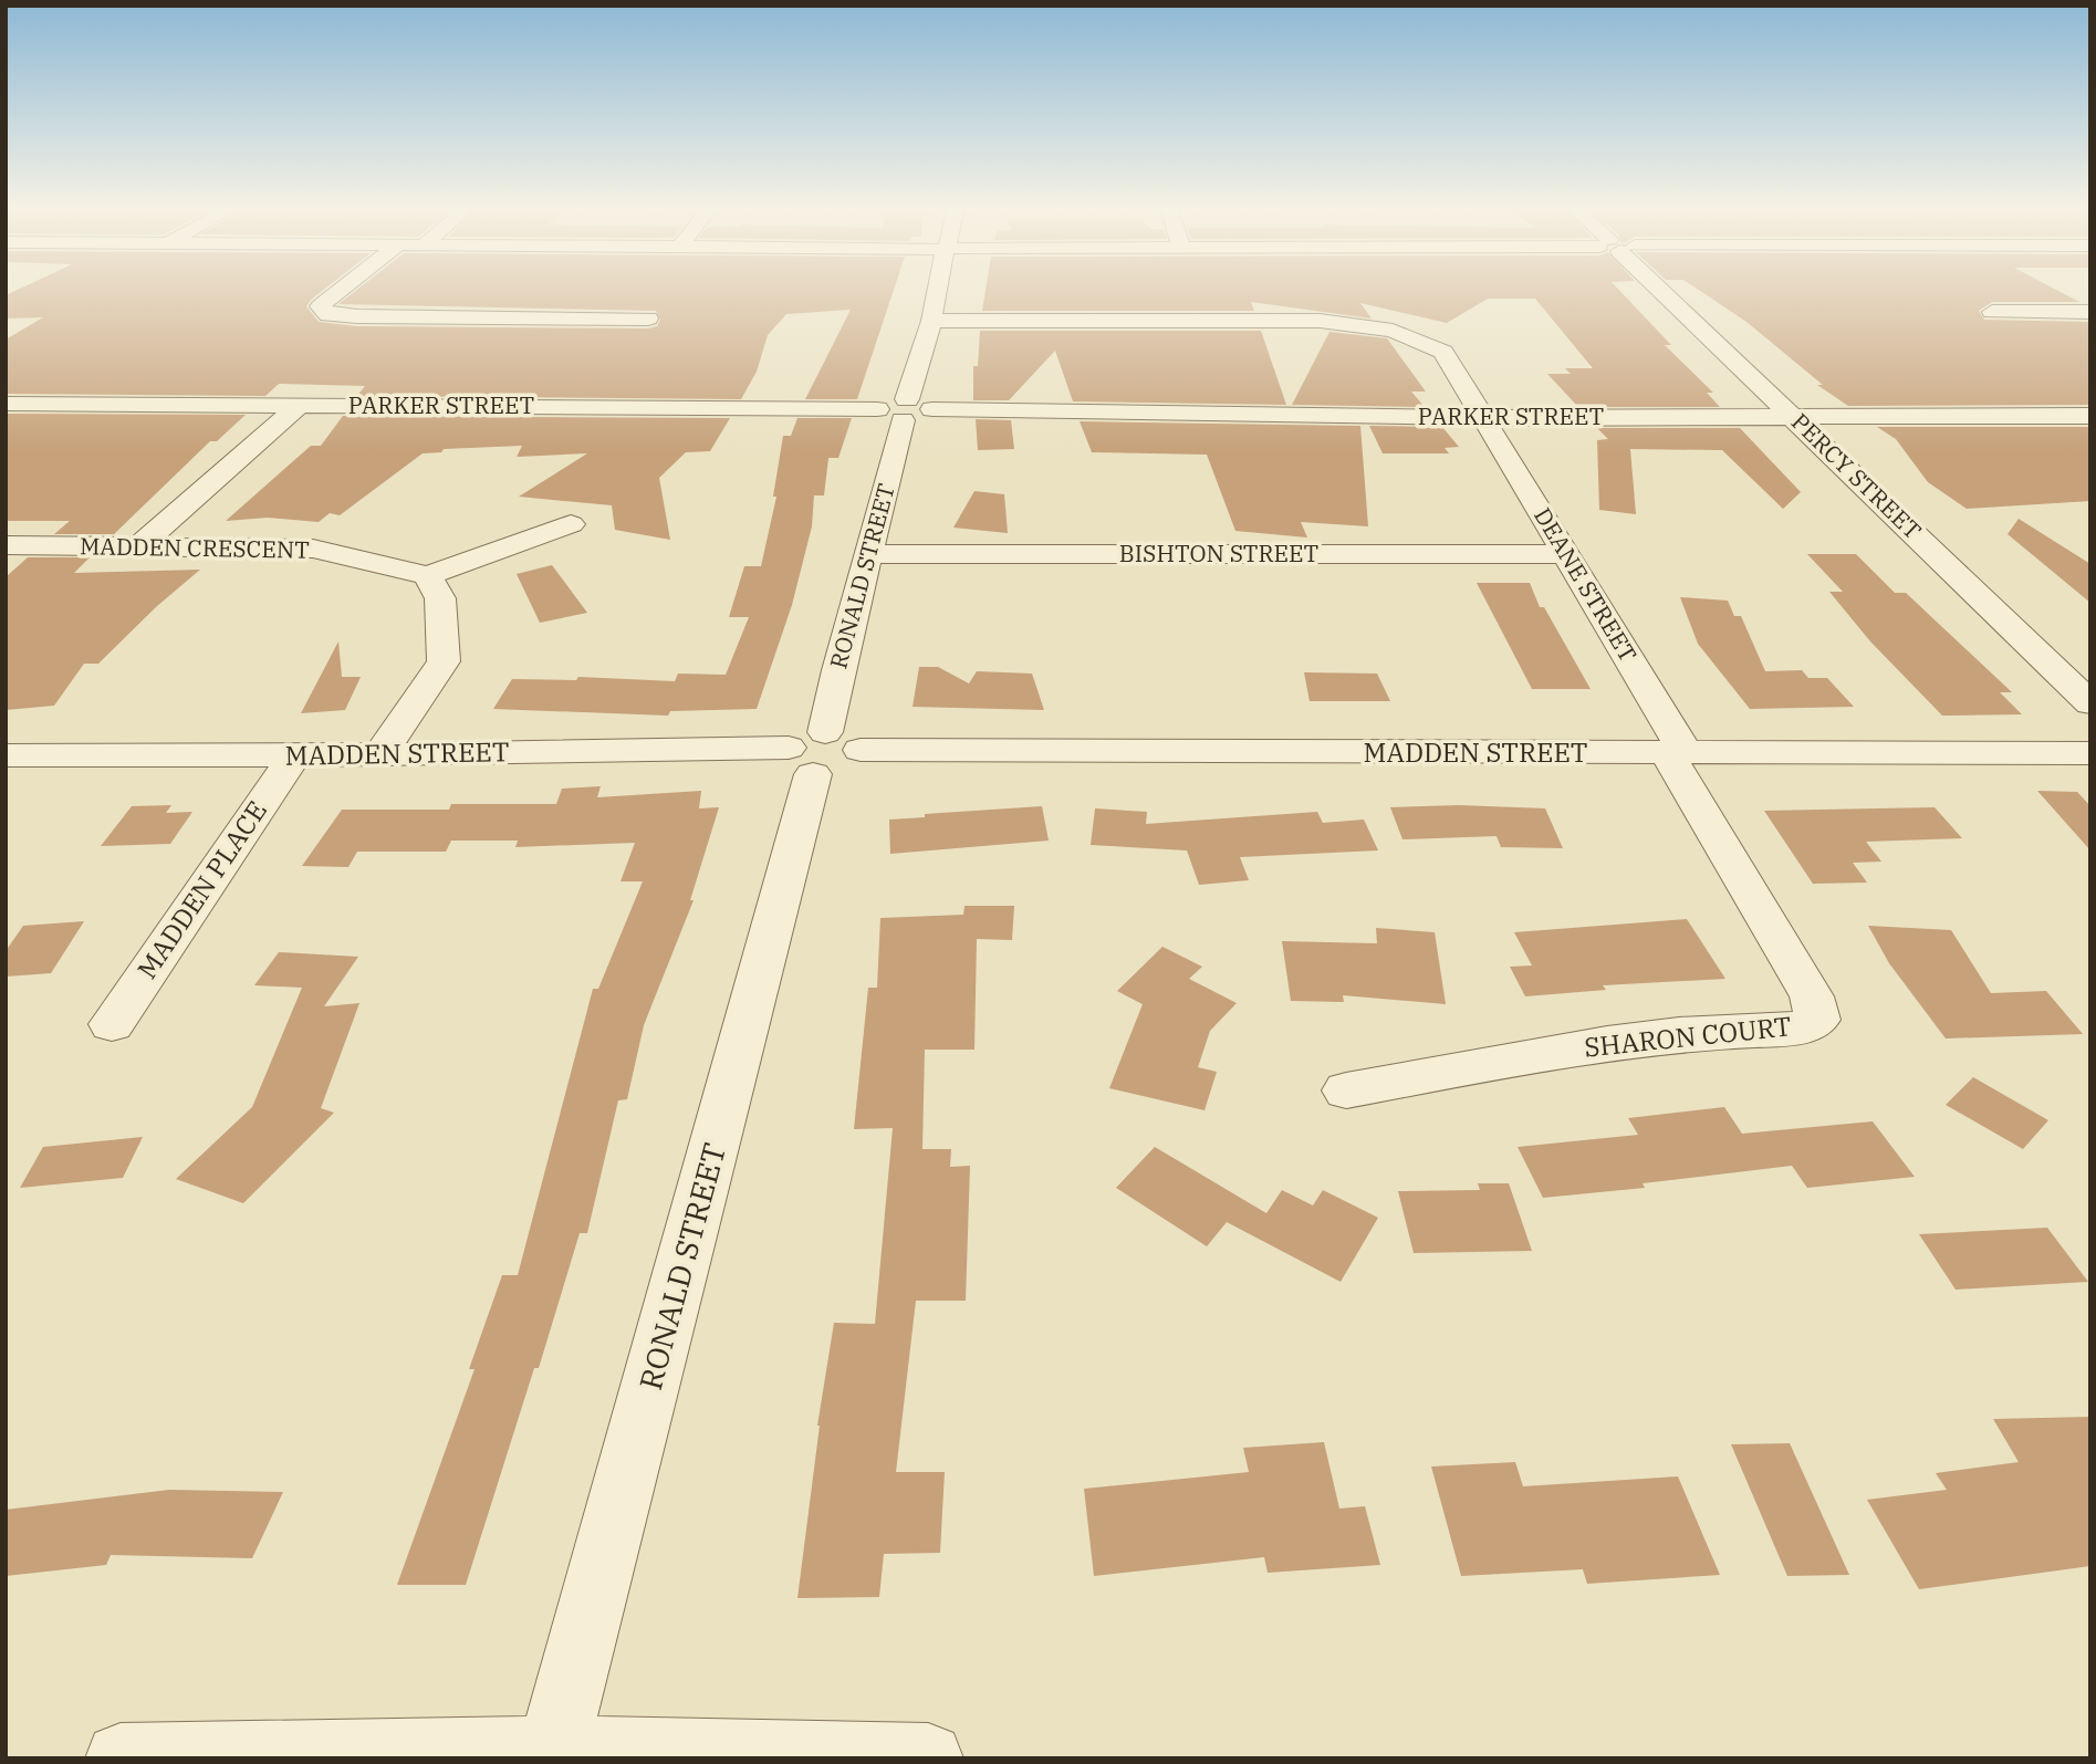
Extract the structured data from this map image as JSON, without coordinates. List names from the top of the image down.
{
  "streets": {
    "street": [
      "PARKER STREET",
      "PERCY STREET",
      "MADDEN CRESCENT",
      "BISHTON STREET",
      "RONALD STREET",
      "DEANE STREET",
      "MADDEN STREET",
      "MADDEN PLACE",
      "SHARON COURT"
    ]
  },
  "crossings": [
    ["PARKER STREET", "PERCY STREET"],
    ["PARKER STREET", "RONALD STREET"],
    ["PARKER STREET", "DEANE STREET"],
    ["BISHTON STREET", "RONALD STREET"],
    ["BISHTON STREET", "DEANE STREET"],
    ["RONALD STREET", "DEANE STREET"],
    ["RONALD STREET", "MADDEN STREET"],
    ["DEANE STREET", "MADDEN STREET"],
    ["DEANE STREET", "SHARON COURT"],
    ["MADDEN STREET", "MADDEN PLACE"],
    ["MADDEN STREET", "SHARON COURT"]
  ]
}
